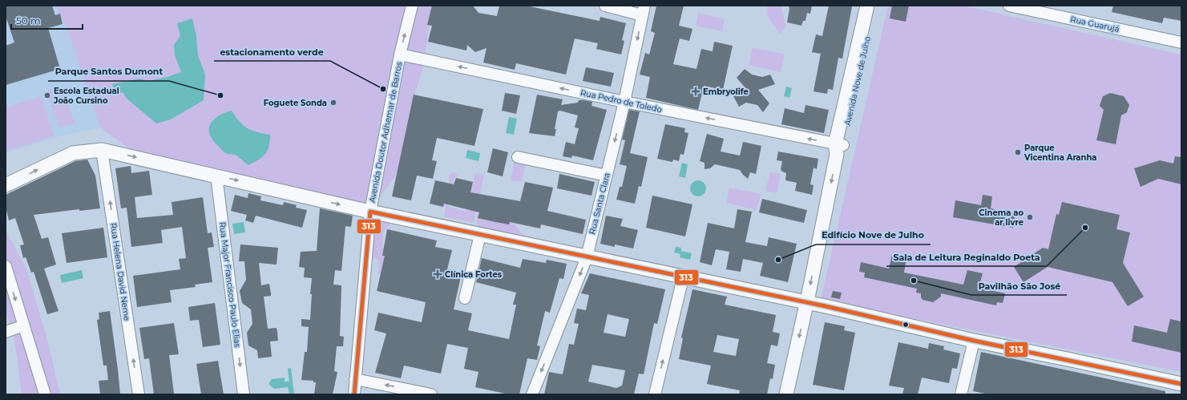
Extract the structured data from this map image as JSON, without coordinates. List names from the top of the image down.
{
  "streets": {
    "main road": ["Avenida Nove de Julho"],
    "street": [
      "Rua Guarujá",
      "Rua Pedro de Toledo",
      "Avenida Doutor Adhemar de Barros",
      "Rua Santa Clara",
      "Rua Helena David Neme",
      "Rua Major Francisco Paulo Elias"
    ]
  },
  "crossings": [
    ["Avenida Nove de Julho", "Rua Pedro de Toledo"],
    ["Rua Pedro de Toledo", "Avenida Doutor Adhemar de Barros"],
    ["Rua Pedro de Toledo", "Rua Santa Clara"]
  ],
  "one_way": [
    "Avenida Nove de Julho",
    "Rua Pedro de Toledo",
    "Rua Santa Clara",
    "Rua Helena David Neme",
    "Rua Major Francisco Paulo Elias"
  ],
  "places": {
    "other": [
      "estacionamento verde",
      "Escola Estadual João Cursino",
      "Parque Santos Dumont",
      "Foguete Sonda",
      "Parque Vicentina Aranha",
      "Cinema ao ar livre",
      "Sala de Leitura Reginaldo Poeta",
      "Edifício Nove de Julho",
      "Pavilhão São José"
    ],
    "health": ["Embryolife", "Clínica Fortes"]
  },
  "lines": ["transit line 313"],
  "scale_bar": "50 m"
}
